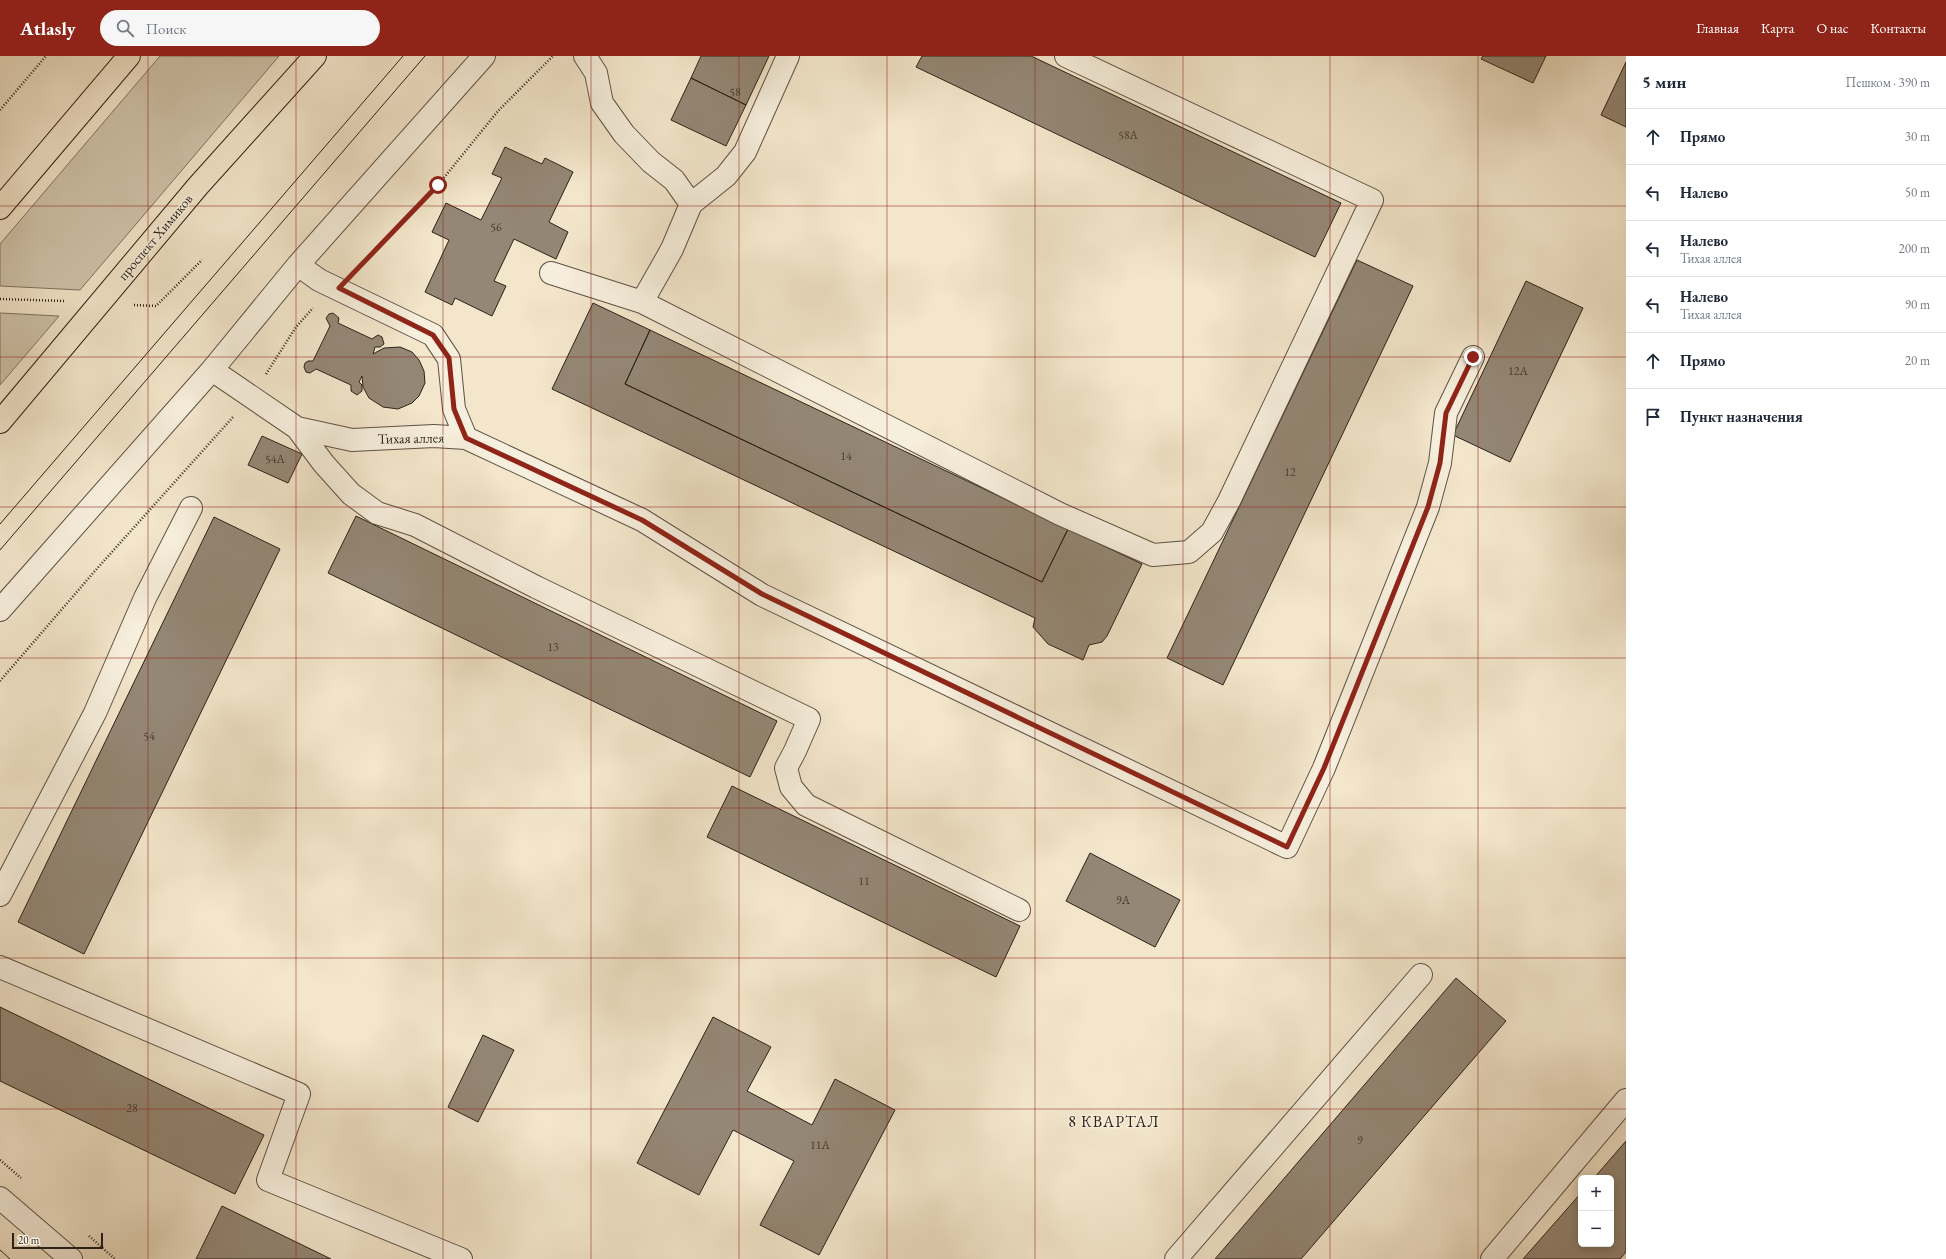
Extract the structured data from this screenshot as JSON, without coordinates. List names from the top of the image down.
{
  "streets": {
    "main road": ["проспект Химиков"],
    "lane": ["Тихая аллея"]
  },
  "districts": ["8 КВАРТАЛ"],
  "house_numbers": [
    "58",
    "58А",
    "56",
    "12А",
    "14",
    "54А",
    "12",
    "13",
    "54",
    "11",
    "9А",
    "28",
    "9",
    "11А"
  ],
  "scale_bar": "20 m",
  "page": {
    "header": "Atlasly",
    "search": "Поиск",
    "nav": [
      "Главная",
      "Карта",
      "О нас",
      "Контакты"
    ],
    "heading": ["5 мин", "Пешком · 390 m"],
    "list": [
      ["Прямо", "30 m"],
      ["Налево", "50 m"],
      ["Налево", "Тихая аллея", "200 m"],
      ["Налево", "Тихая аллея", "90 m"],
      ["Прямо", "20 m"],
      "Пункт назначения"
    ],
    "map_buttons": ["+", "−"],
    "scale": "20 m"
  }
}
